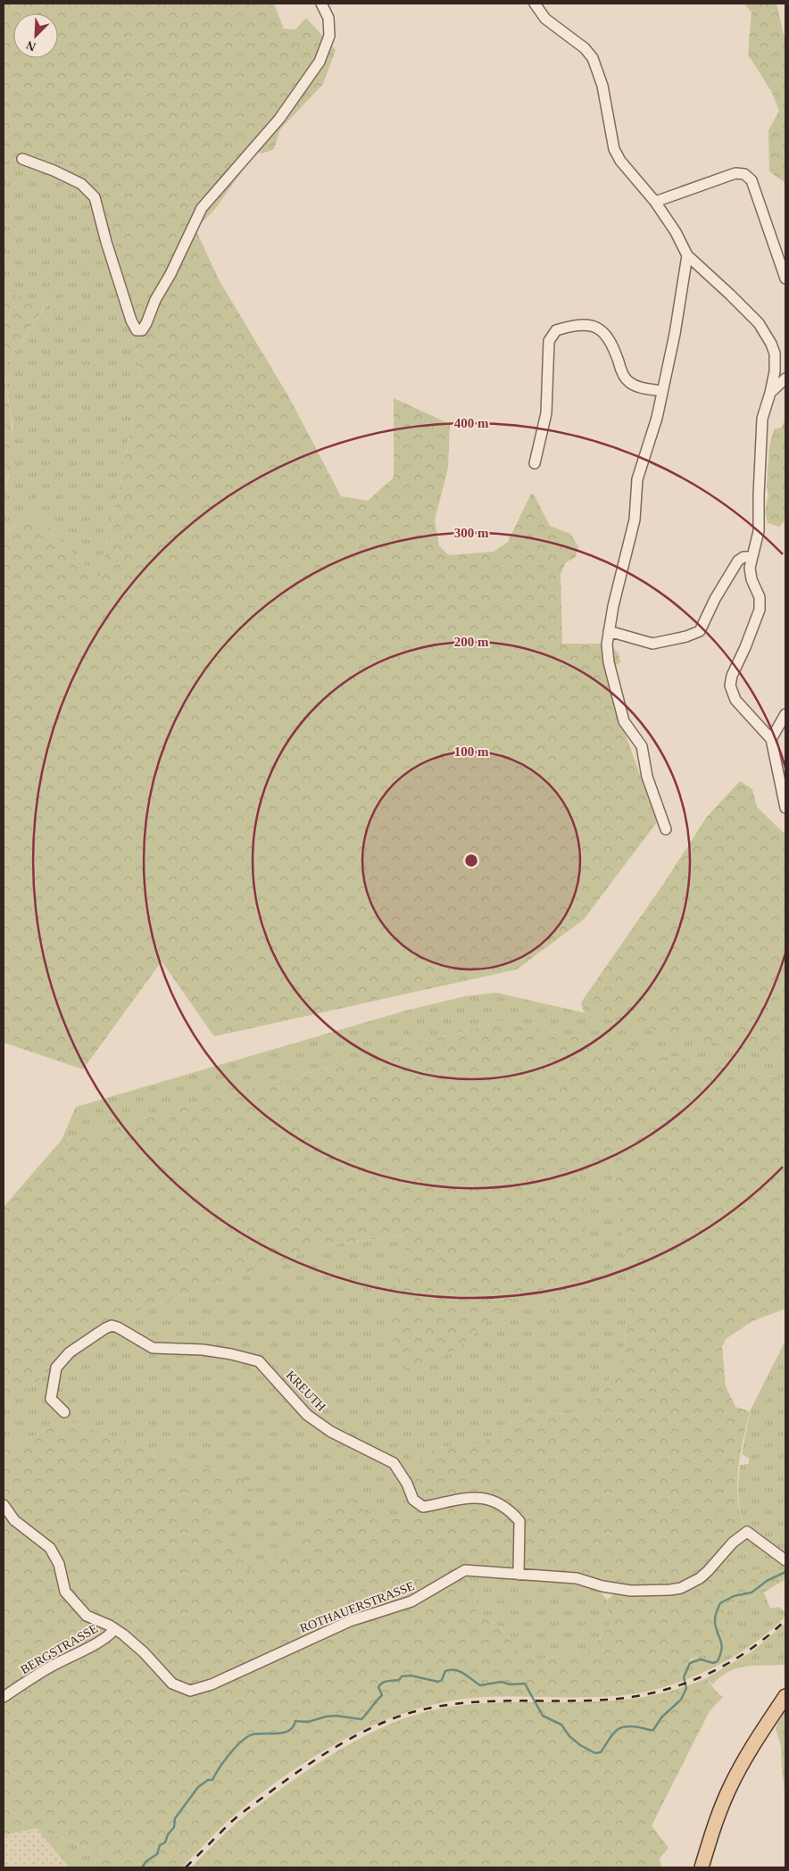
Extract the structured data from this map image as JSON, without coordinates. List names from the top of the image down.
{
  "streets": {
    "street": ["KREUTH", "ROTHAUERSTRASSE", "BERGSTRASSE"]
  },
  "crossings": [
    ["KREUTH", "ROTHAUERSTRASSE"],
    ["ROTHAUERSTRASSE", "BERGSTRASSE"]
  ],
  "north": "bottom left",
  "rings": [
    "400 m",
    "300 m",
    "200 m",
    "100 m"
  ]
}
